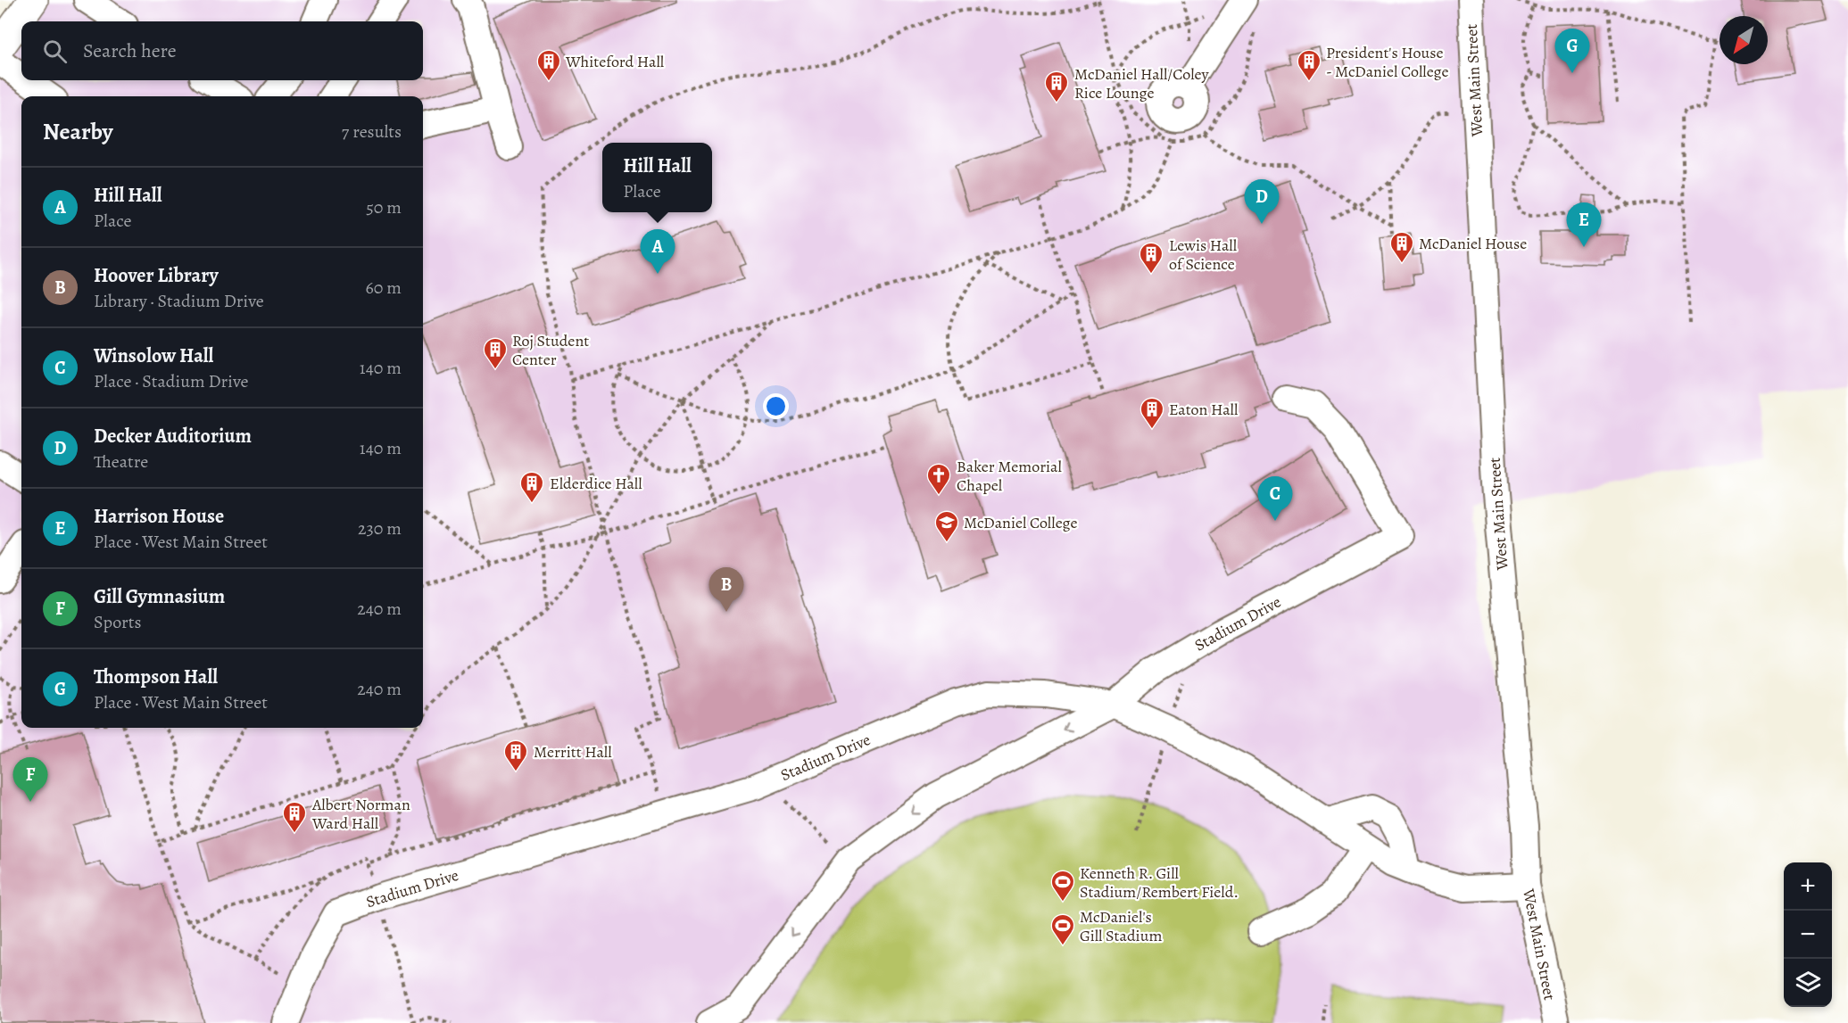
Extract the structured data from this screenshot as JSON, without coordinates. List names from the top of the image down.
{
  "streets": {
    "street": ["West Main Street", "Stadium Drive"]
  },
  "places": {
    "building": [
      "Whiteford Hall",
      "President's House - McDaniel College",
      "McDaniel Hall/Coley Rice Lounge",
      "McDaniel House",
      "Lewis Hall of Science",
      "Roj Student Center",
      "Eaton Hall",
      "Elderdice Hall",
      "Merritt Hall",
      "Albert Norman Ward Hall"
    ],
    "church": ["Baker Memorial Chapel"],
    "school or university": ["McDaniel College"],
    "sports": ["Kenneth R. Gill Stadium/Rembert Field.", "McDaniel's Gill Stadium"]
  },
  "north": "bottom left",
  "page": {
    "search": "Search here",
    "pins": [
      "G",
      "D",
      "E",
      "A",
      "C",
      "B",
      "F"
    ],
    "heading": ["Nearby", "7 results"],
    "popup": ["Hill Hall", "Place"],
    "list": [
      {
        "mark": "A",
        "name": "Hill Hall",
        "note": "Place",
        "value": "50 m"
      },
      {
        "mark": "B",
        "name": "Hoover Library",
        "note": "Library · Stadium Drive",
        "value": "60 m"
      },
      {
        "mark": "C",
        "name": "Winsolow Hall",
        "note": "Place · Stadium Drive",
        "value": "140 m"
      },
      {
        "mark": "D",
        "name": "Decker Auditorium",
        "note": "Theatre",
        "value": "140 m"
      },
      {
        "mark": "E",
        "name": "Harrison House",
        "note": "Place · West Main Street",
        "value": "230 m"
      },
      {
        "mark": "F",
        "name": "Gill Gymnasium",
        "note": "Sports",
        "value": "240 m"
      },
      {
        "mark": "G",
        "name": "Thompson Hall",
        "note": "Place · West Main Street",
        "value": "240 m"
      }
    ],
    "map_buttons": ["+", "−"]
  }
}
